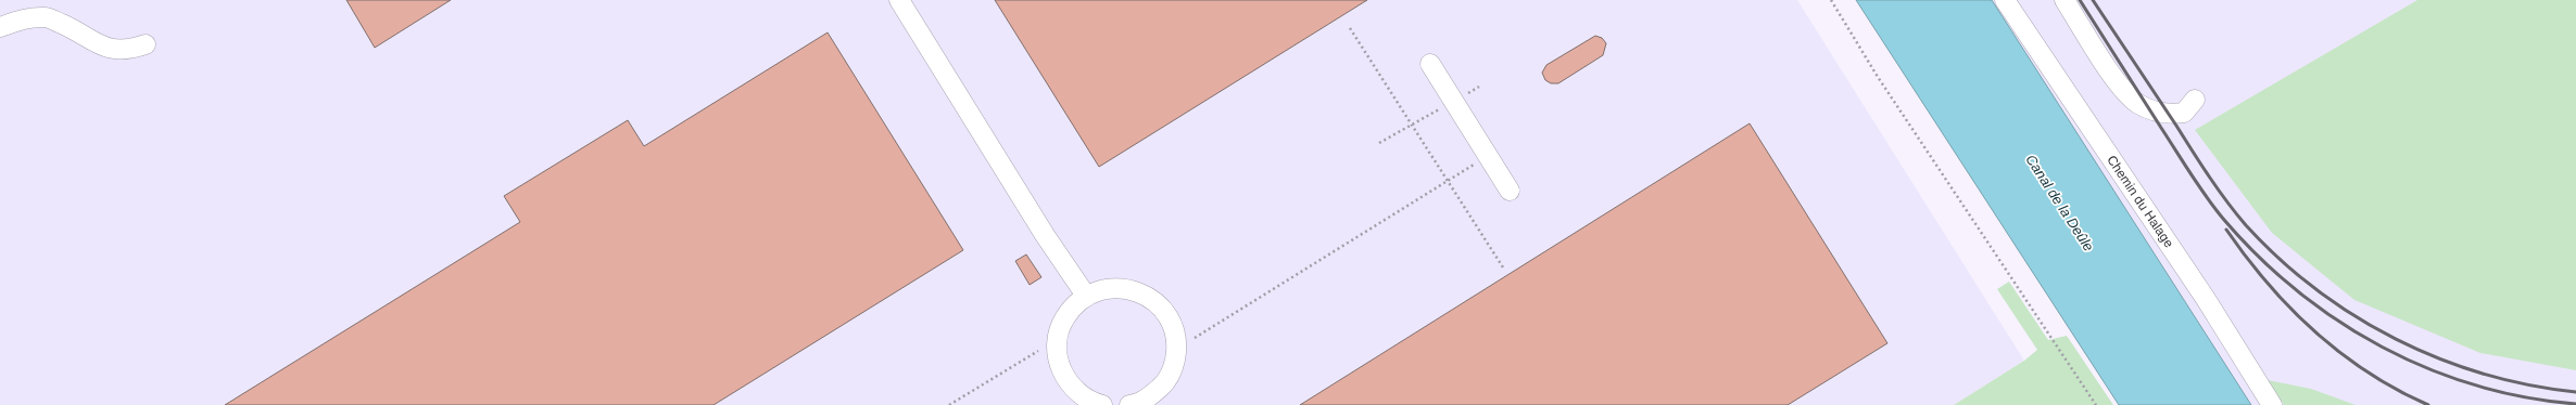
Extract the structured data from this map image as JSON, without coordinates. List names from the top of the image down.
{
  "streets": {
    "street": ["Chemin du Halage"]
  },
  "water": ["Canal de la Deûle"]
}
